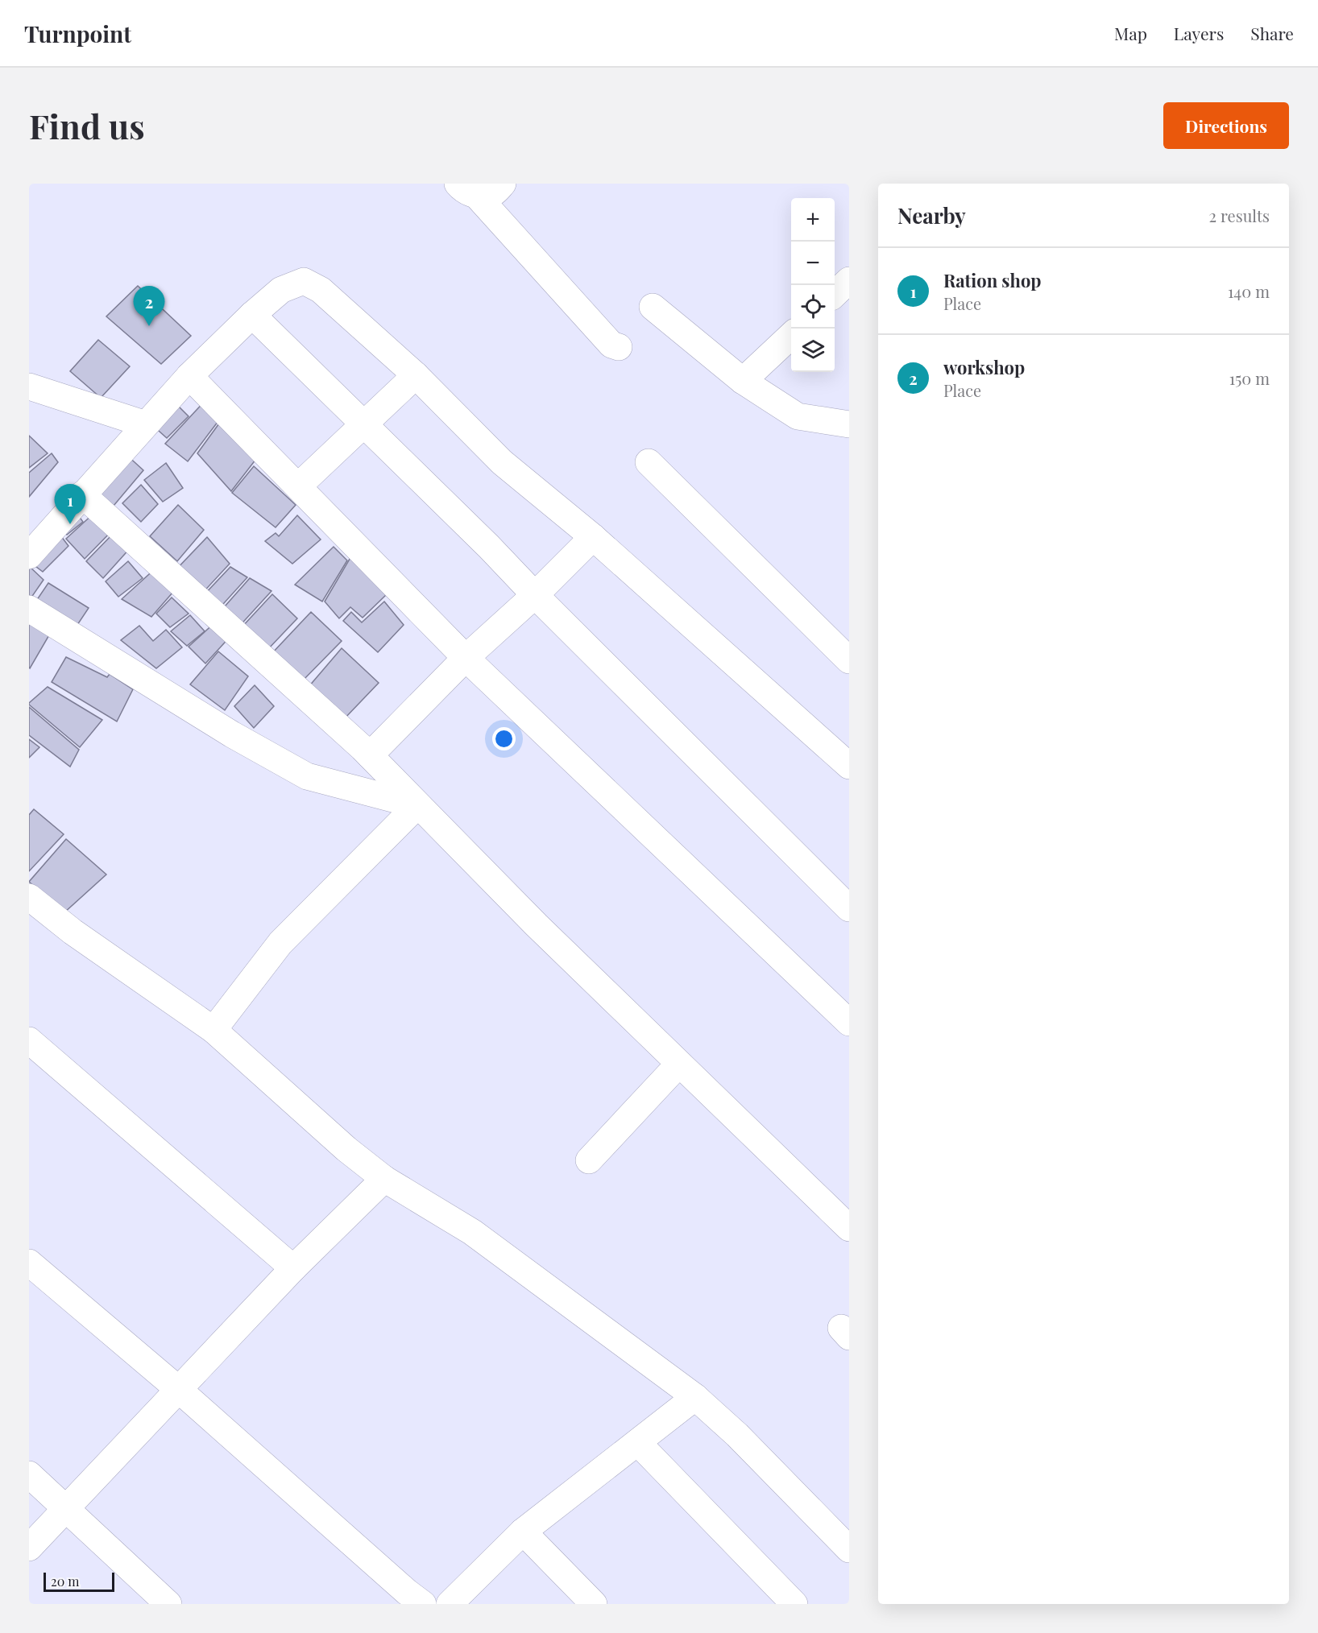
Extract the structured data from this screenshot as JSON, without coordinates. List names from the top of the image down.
{
  "scale_bar": "20 m",
  "page": {
    "header": "Turnpoint",
    "nav": ["Map", "Layers", "Share"],
    "buttons": "Directions",
    "title": "Find us",
    "heading": ["Nearby", "2 results"],
    "map_buttons": ["+", "−"],
    "list": [
      {
        "mark": "1",
        "name": "Ration shop",
        "note": "Place",
        "value": "140 m"
      },
      {
        "mark": "2",
        "name": "workshop",
        "note": "Place",
        "value": "150 m"
      }
    ],
    "pins": ["2", "1"],
    "scale": "20 m"
  }
}
